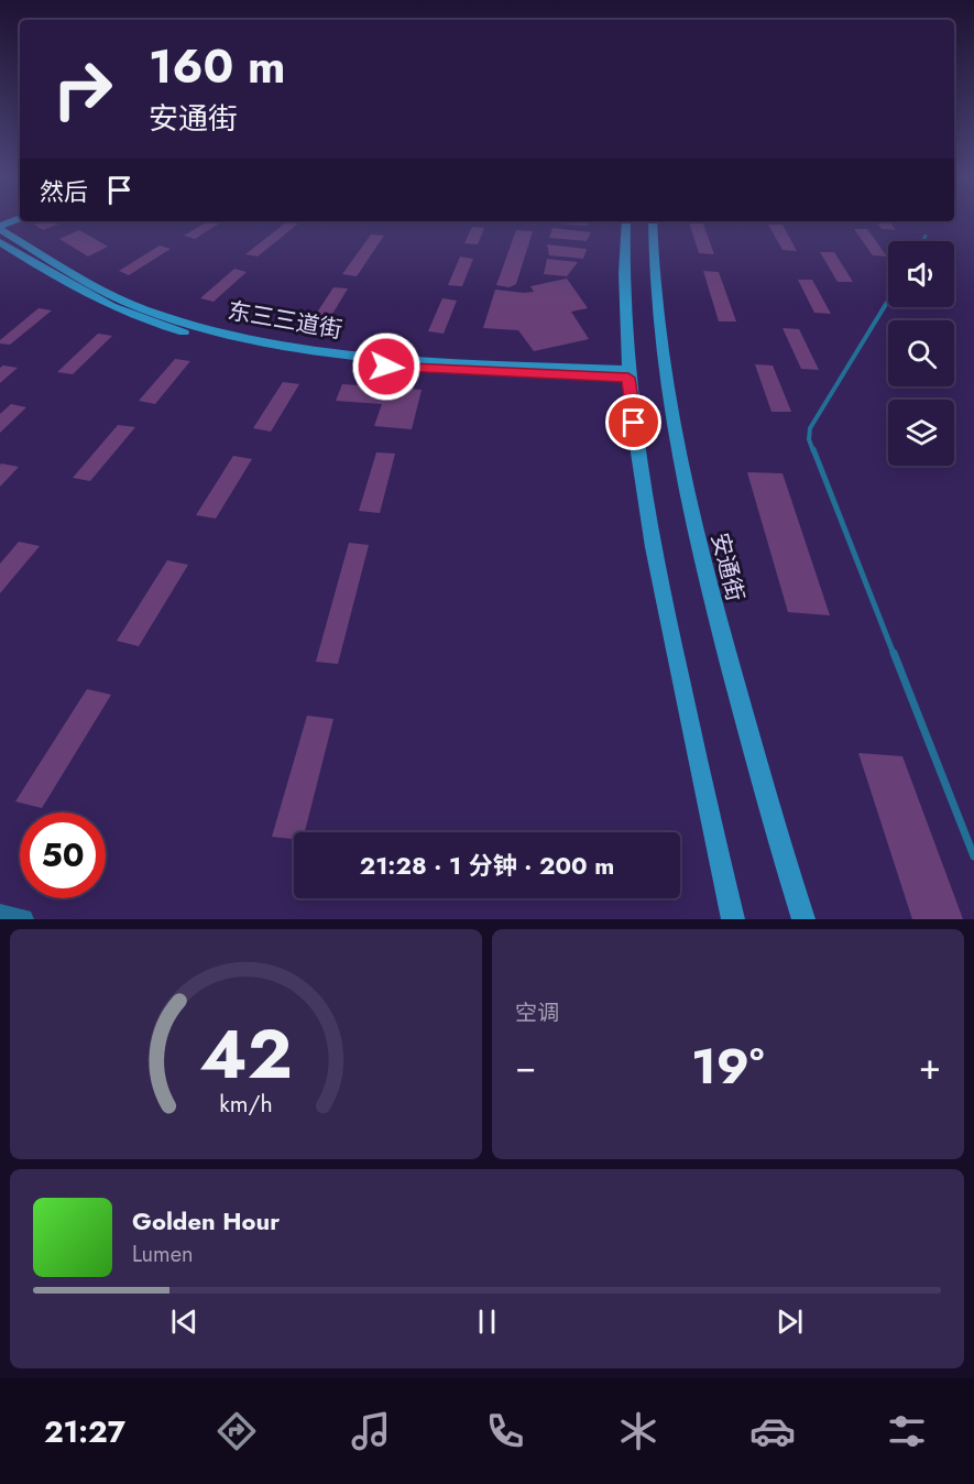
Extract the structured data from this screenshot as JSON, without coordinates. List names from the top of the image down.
{
  "streets": {
    "main road": ["东三三道街", "安通街"]
  },
  "page": {
    "turn": ["160 m", "安通街"],
    "then": "然后",
    "limit": "50",
    "trip": "21:28 · 1 分钟 · 200 m",
    "tile": "空调",
    "heat": ["−", "19°", "+"],
    "song": ["Golden Hour", "Lumen"],
    "tabs": "21:27",
    "gauge": ["42", "km/h"]
  }
}
